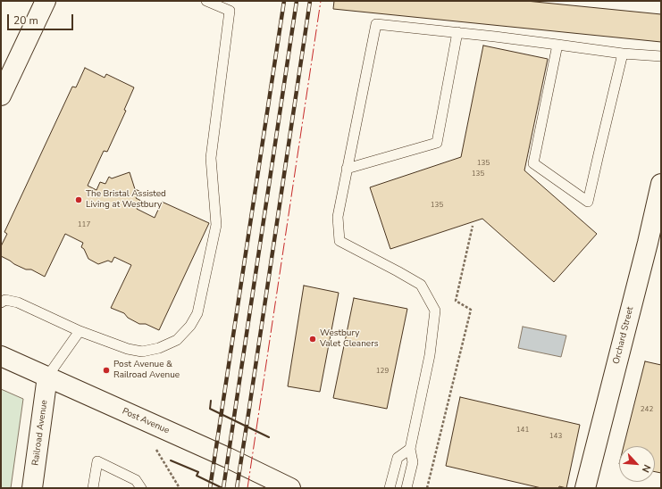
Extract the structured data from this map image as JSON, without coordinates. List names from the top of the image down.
{
  "streets": {
    "street": ["Orchard Street", "Post Avenue", "Railroad Avenue"]
  },
  "crossings": [
    ["Post Avenue", "Railroad Avenue"]
  ],
  "places": ["The Bristal Assisted Living at Westbury", "Westbury Valet Cleaners", "Post Avenue & Railroad Avenue"],
  "house_numbers": [
    "135",
    "135",
    "135",
    "117",
    "129",
    "242",
    "141",
    "143"
  ],
  "scale_bar": "20 m",
  "north": "bottom right"
}
